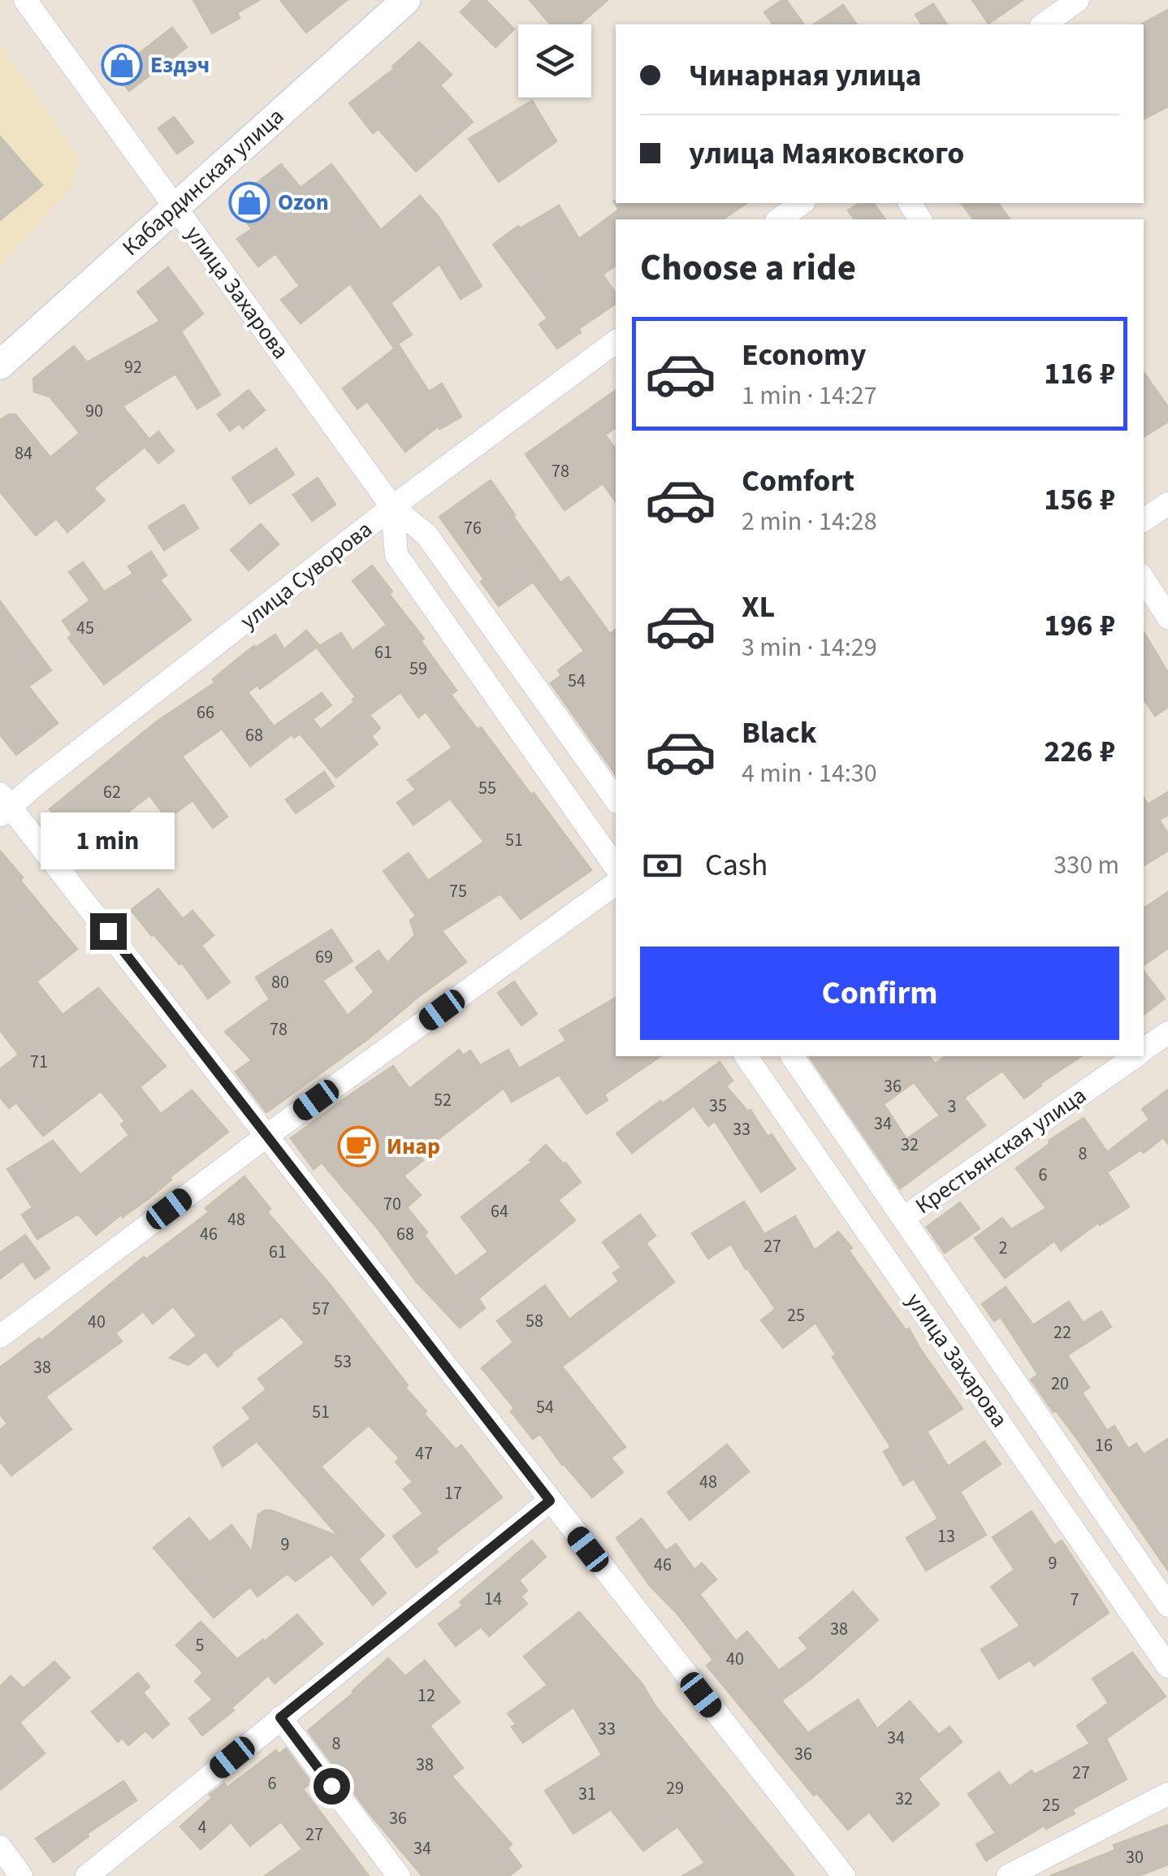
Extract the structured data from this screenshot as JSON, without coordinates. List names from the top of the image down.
{
  "streets": {
    "street": [
      "Кабардинская улица",
      "улица Захарова",
      "улица Суворова",
      "Крестьянская улица"
    ]
  },
  "crossings": [
    ["Кабардинская улица", "улица Захарова"],
    ["улица Захарова", "улица Суворова"],
    ["улица Захарова", "Крестьянская улица"]
  ],
  "places": {
    "shop": ["Ездэч", "Ozon"],
    "cafe": ["Инар"]
  },
  "house_numbers": [
    "92",
    "90",
    "84",
    "78",
    "76",
    "45",
    "61",
    "59",
    "54",
    "66",
    "68",
    "55",
    "62",
    "51",
    "75",
    "69",
    "80",
    "78",
    "71",
    "36",
    "52",
    "35",
    "3",
    "34",
    "33",
    "32",
    "8",
    "6",
    "70",
    "64",
    "48",
    "46",
    "68",
    "27",
    "2",
    "61",
    "57",
    "25",
    "58",
    "40",
    "22",
    "53",
    "38",
    "20",
    "54",
    "51",
    "16",
    "47",
    "48",
    "17",
    "13",
    "9",
    "9",
    "46",
    "14",
    "7",
    "38",
    "5",
    "40",
    "12",
    "33",
    "34",
    "8",
    "36",
    "38",
    "27",
    "6",
    "29",
    "31",
    "32",
    "25",
    "36",
    "4",
    "27",
    "34",
    "30"
  ],
  "page": {
    "banner": ["Чинарная улица", "улица Маяковского"],
    "heading": "Choose a ride",
    "list": [
      {
        "name": "Economy",
        "note": "1 min · 14:27",
        "value": "116 ₽"
      },
      {
        "name": "Comfort",
        "note": "2 min · 14:28",
        "value": "156 ₽"
      },
      {
        "name": "XL",
        "note": "3 min · 14:29",
        "value": "196 ₽"
      },
      {
        "name": "Black",
        "note": "4 min · 14:30",
        "value": "226 ₽"
      }
    ],
    "bubble": "1 min",
    "pay": ["Cash", "330 m"],
    "buttons": "Confirm"
  }
}
